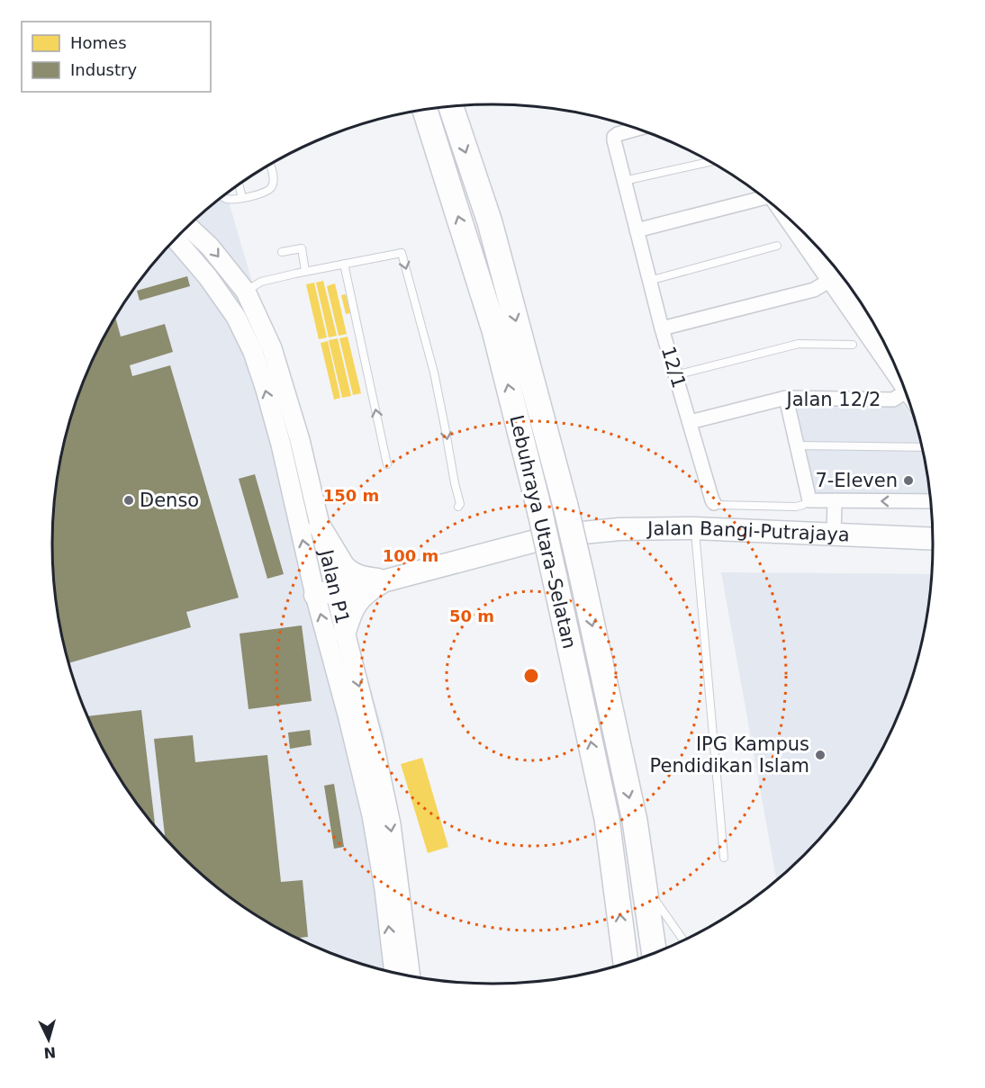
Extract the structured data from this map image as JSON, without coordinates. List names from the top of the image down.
{
  "streets": {
    "highway": ["Lebuhraya Utara–Selatan"],
    "main road": ["Jalan Bangi-Putrajaya", "Jalan P1"],
    "street": ["12/1", "Jalan 12/2"]
  },
  "crossings": [
    ["12/1", "Jalan 12/2"]
  ],
  "places": ["7-Eleven", "Denso", "IPG Kampus Pendidikan Islam"],
  "legend": ["Homes", "Industry"],
  "north": "bottom",
  "rings": ["150 m", "100 m", "50 m"]
}
